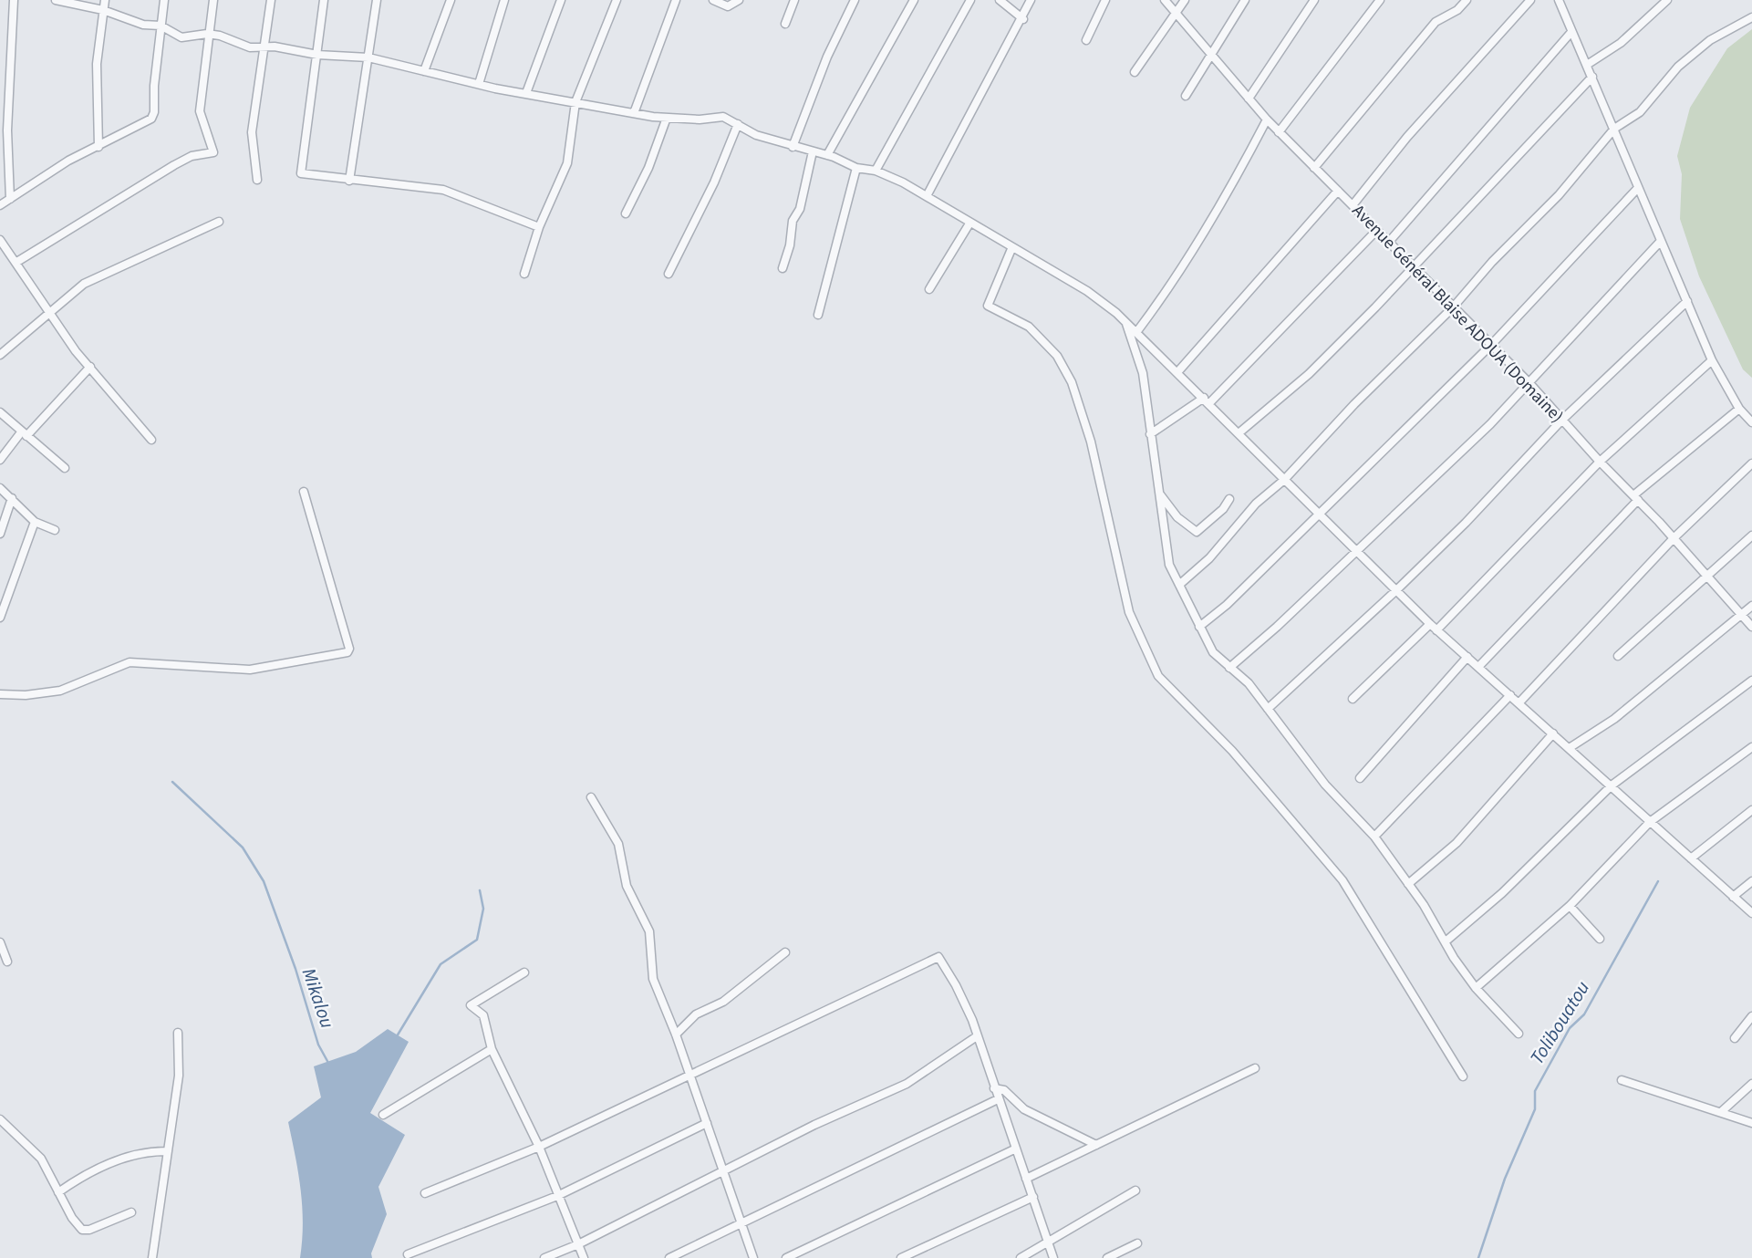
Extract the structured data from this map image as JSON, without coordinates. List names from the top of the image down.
{
  "streets": {
    "street": ["Avenue Général Blaise ADOUA (Domaine)"]
  },
  "water": ["Mikalou", "Tolibouatou"]
}
